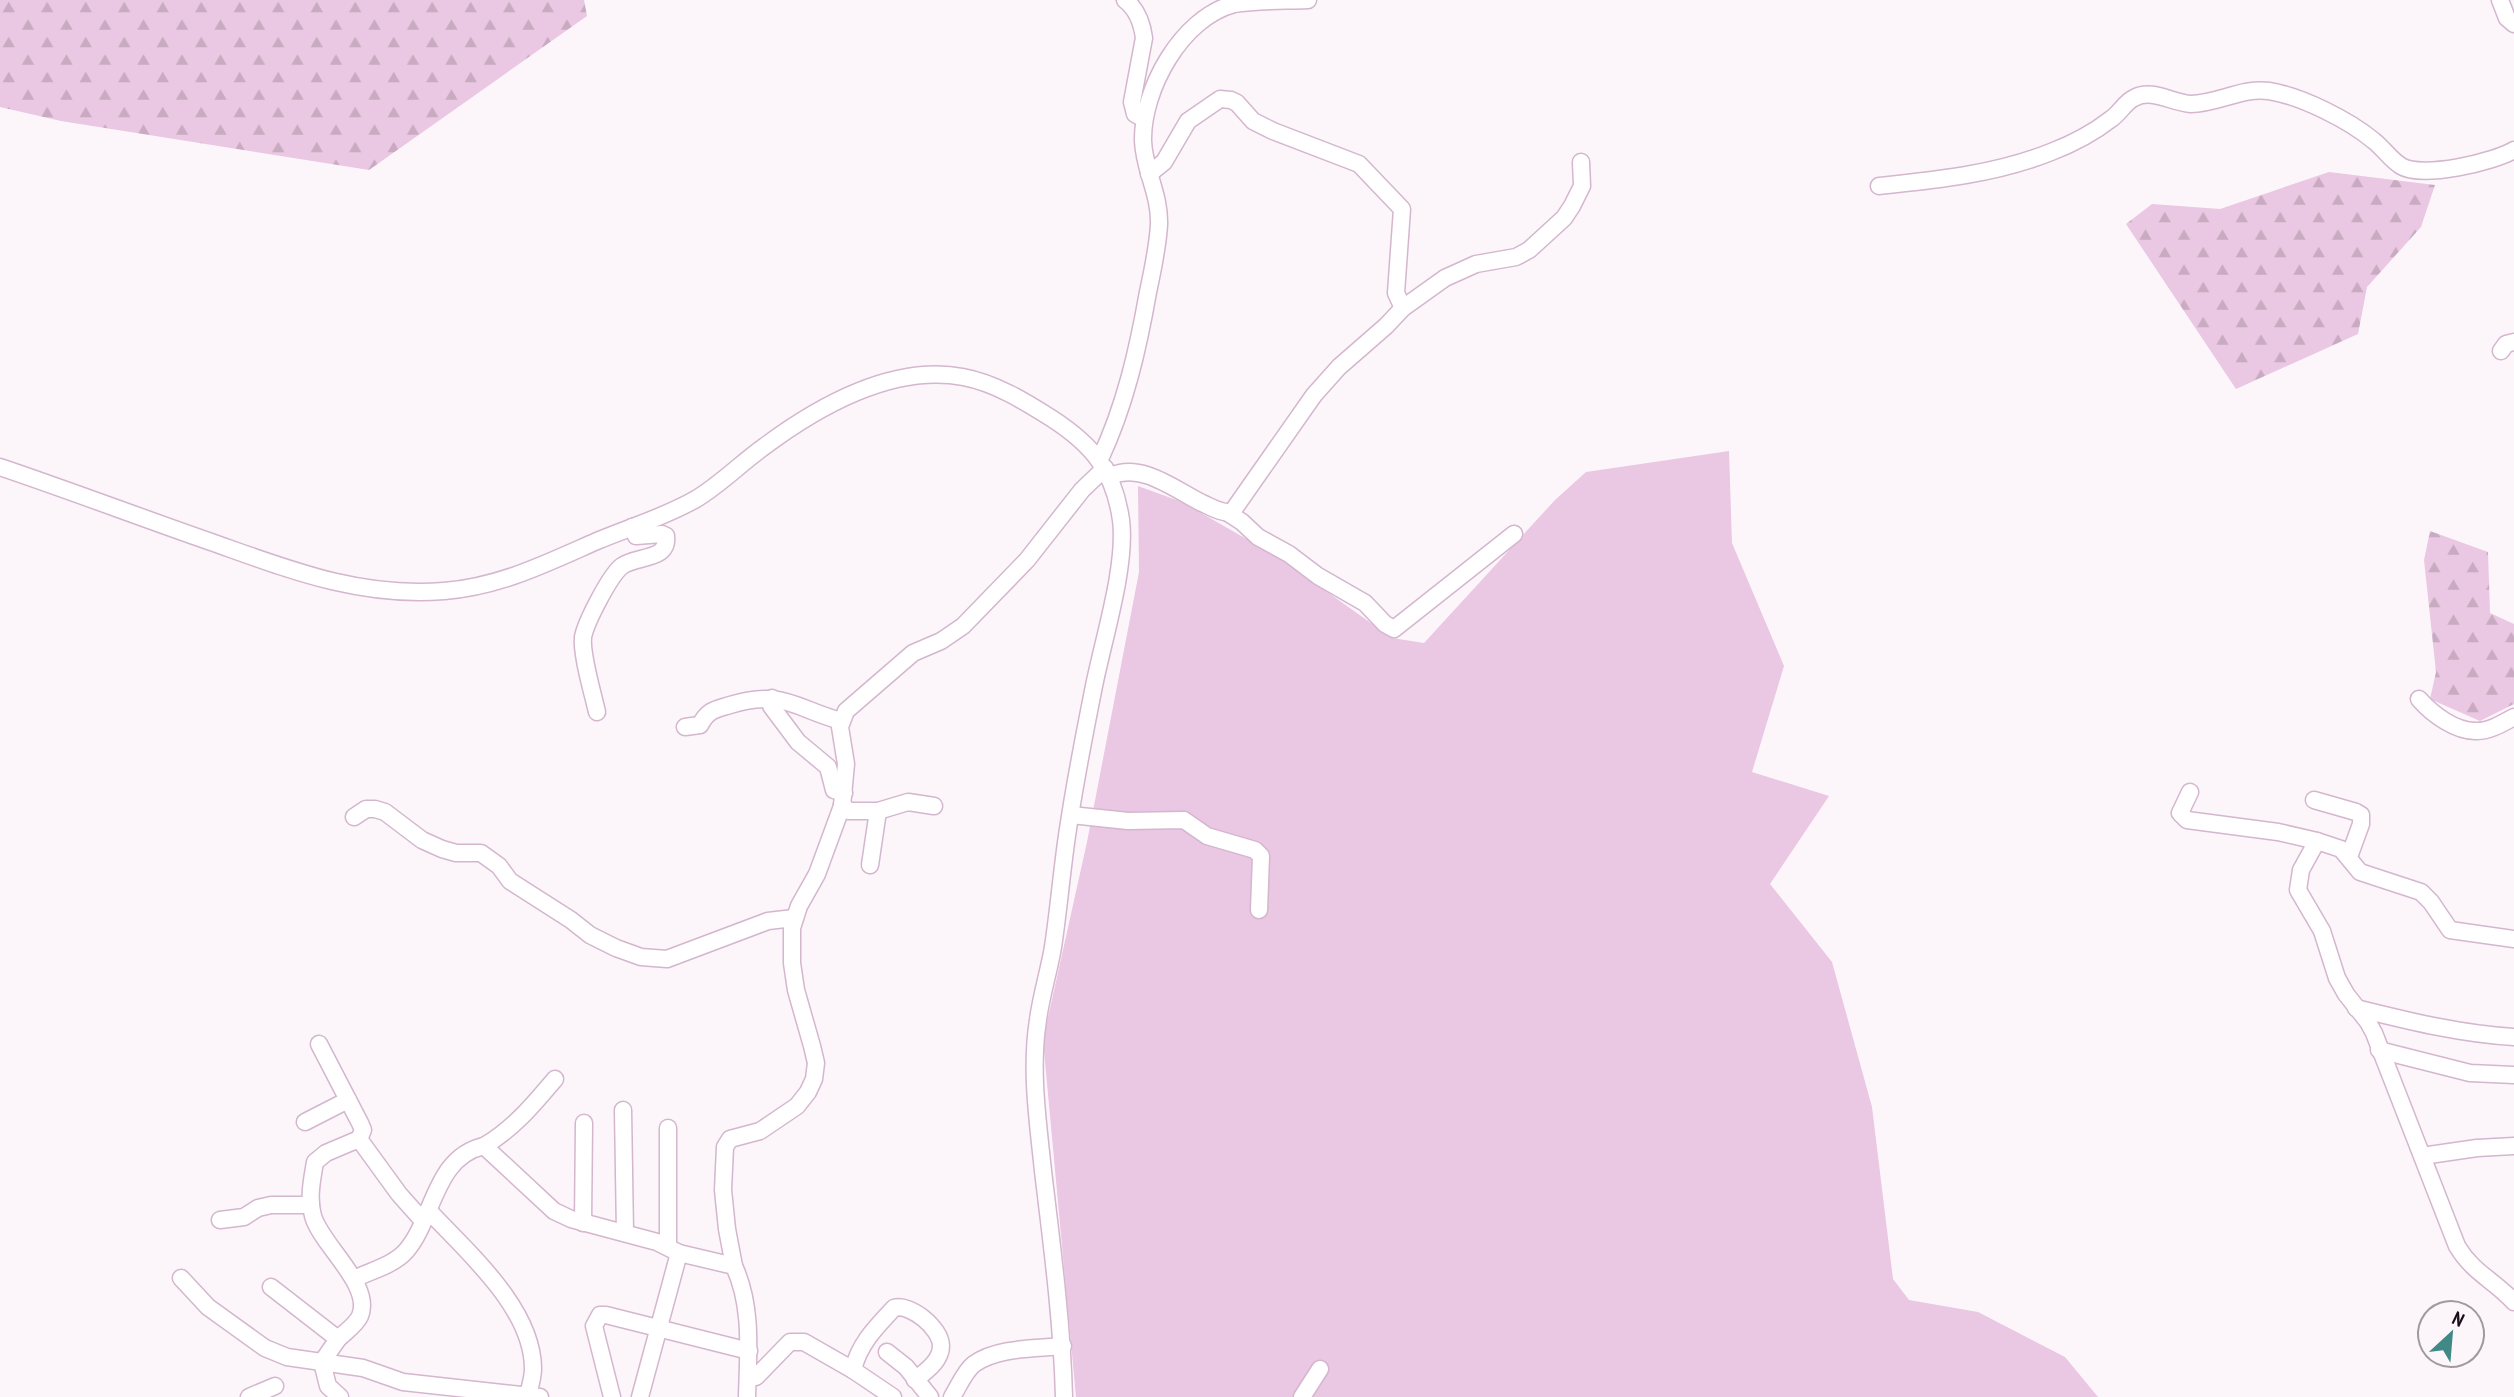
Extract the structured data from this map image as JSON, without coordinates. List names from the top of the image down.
{
  "north": "top right"
}
